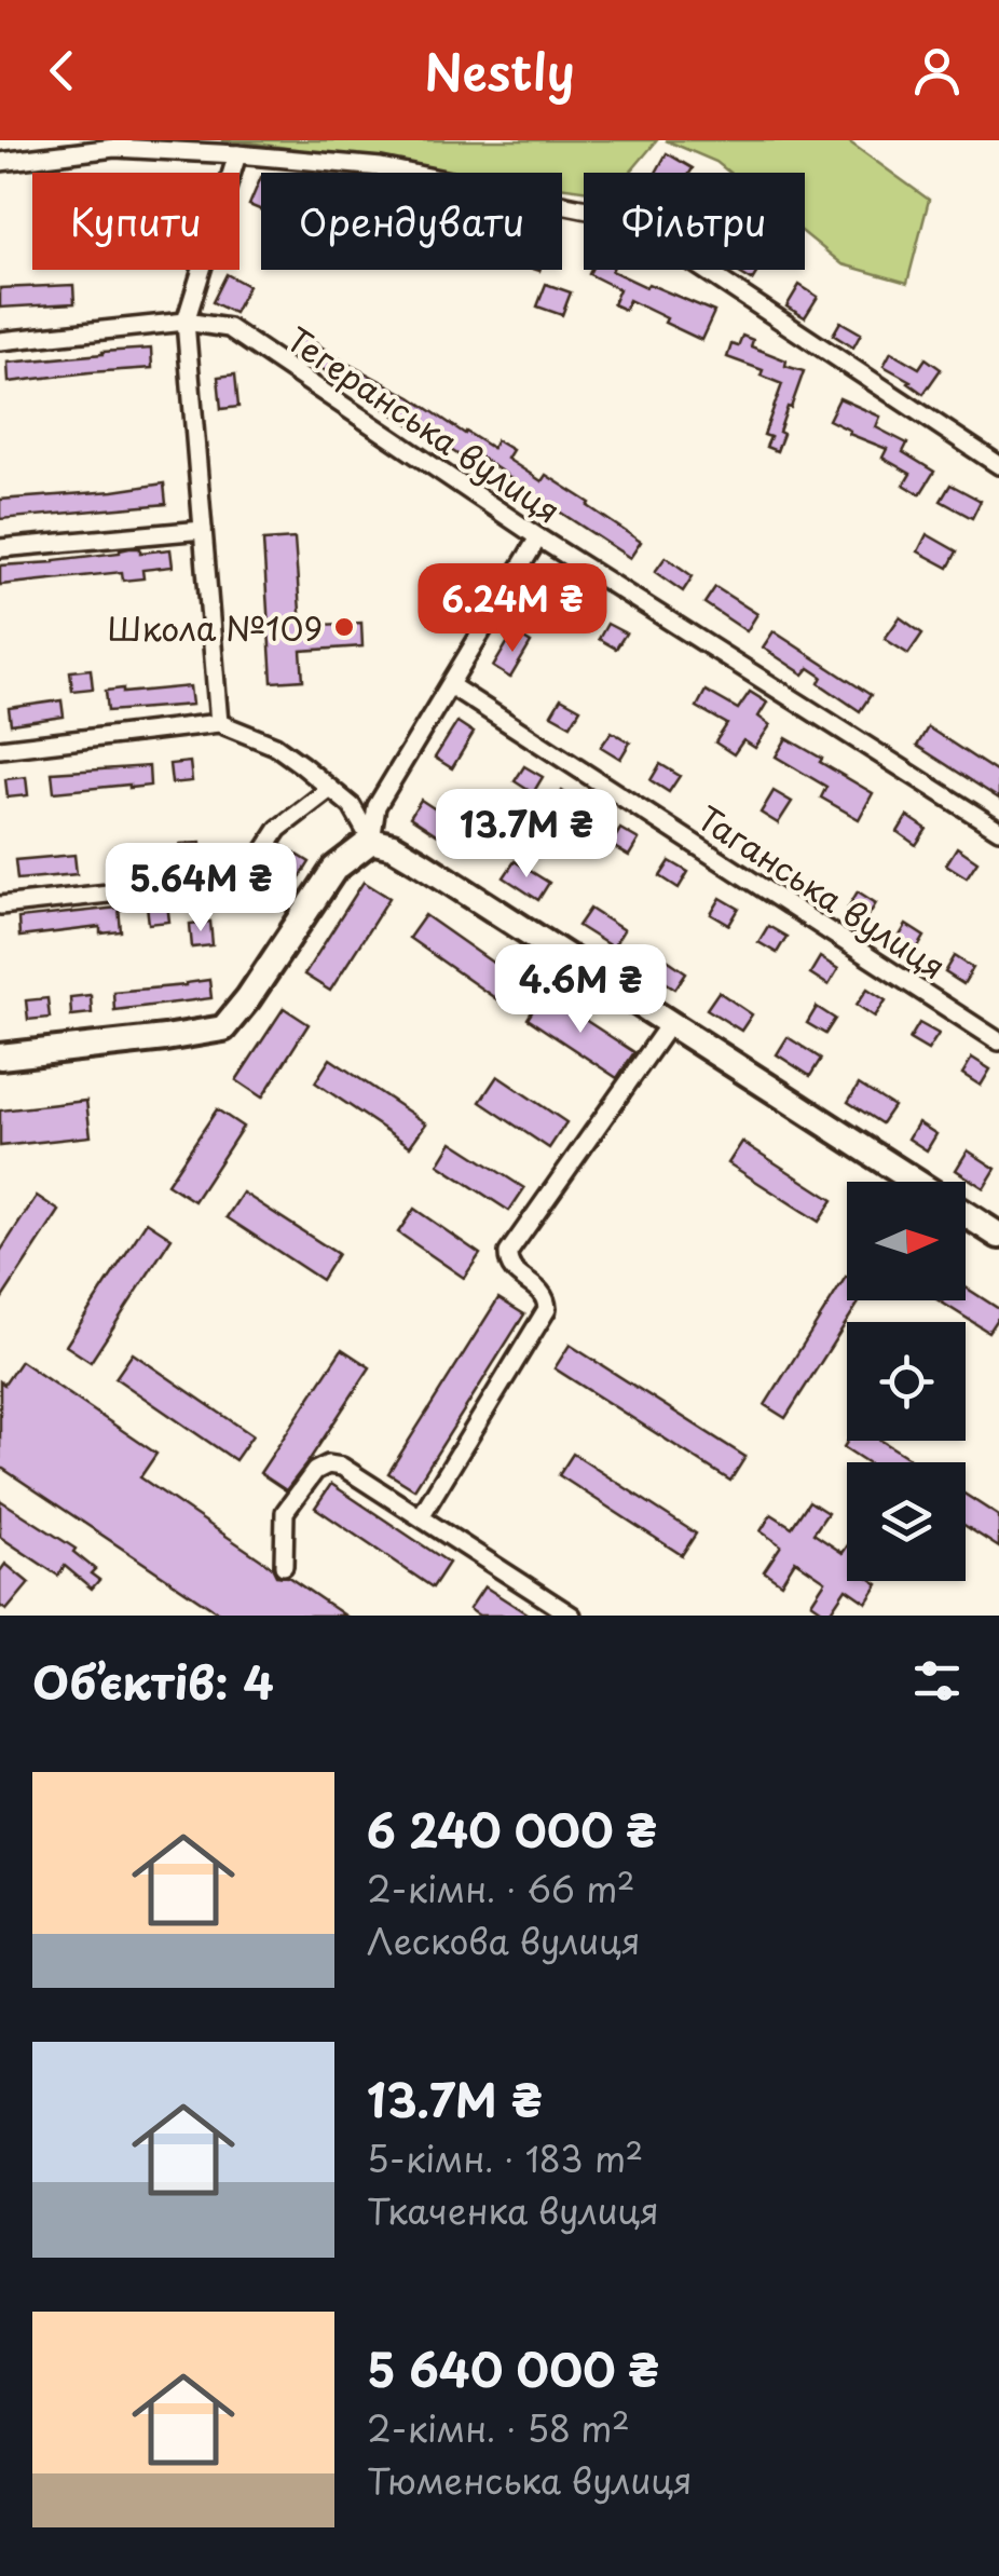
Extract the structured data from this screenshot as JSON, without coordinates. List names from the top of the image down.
{
  "streets": {
    "street": ["Тегеранська вулиця", "Таганська вулиця"]
  },
  "places": ["Школа №109"],
  "north": "right",
  "page": {
    "header": "Nestly",
    "chip": ["Купити", "Орендувати", "Фільтри"],
    "price": [
      "6.24M ₴",
      "13.7M ₴",
      "5.64M ₴",
      "4.6M ₴"
    ],
    "heading": "Об’єктів: 4",
    "list": [
      {
        "name": "6 240 000 ₴",
        "note": "2-кімн. · 66 m² · Лескова вулиця"
      },
      {
        "name": "13.7M ₴",
        "note": "5-кімн. · 183 m² · Ткаченка вулиця"
      },
      {
        "name": "5 640 000 ₴",
        "note": "2-кімн. · 58 m² · Тюменська вулиця"
      }
    ]
  }
}
